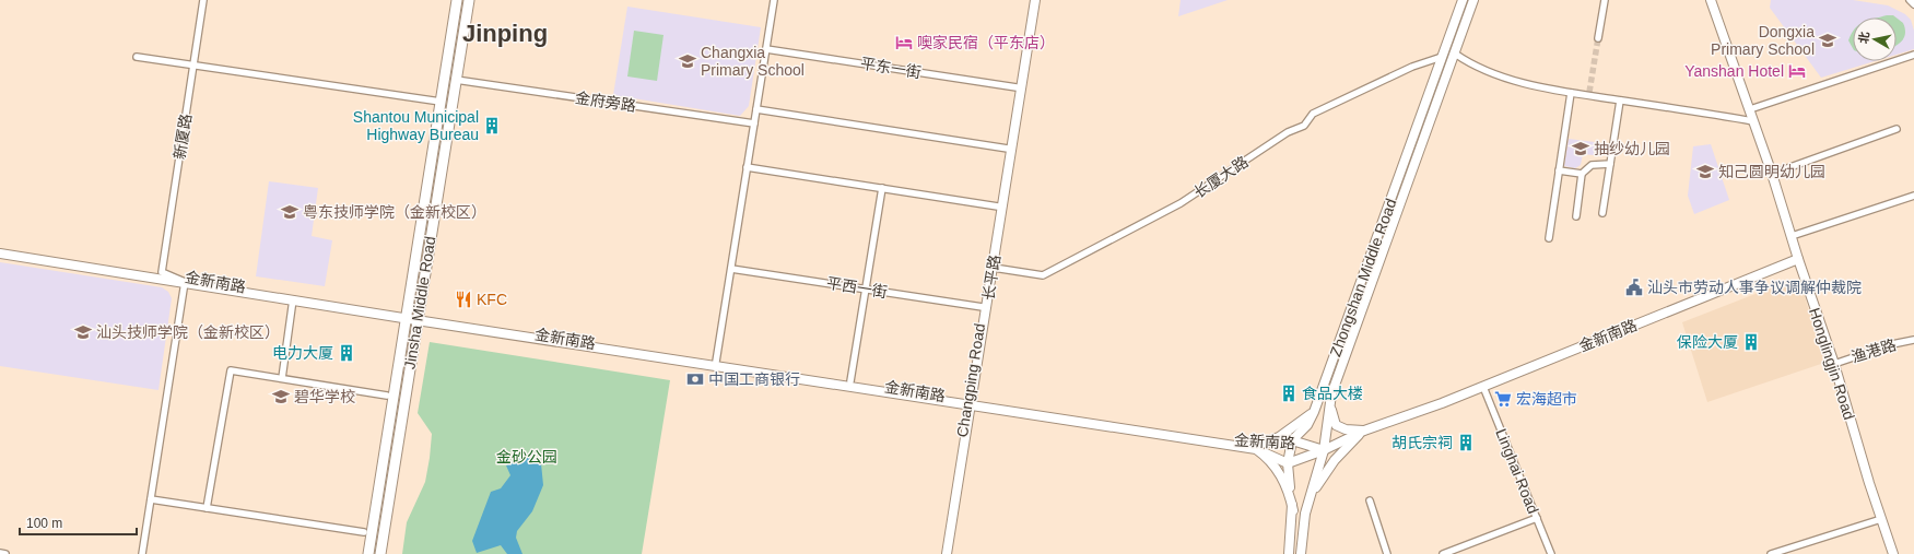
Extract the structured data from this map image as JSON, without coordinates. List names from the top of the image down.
{
  "streets": {
    "main road": [
      "长平路",
      "Zhongshan Middle Road",
      "金新南路",
      "Jinsha Middle Road",
      "Honglingjin Road",
      "Changping Road"
    ],
    "street": [
      "平东一街",
      "金府旁路",
      "新厦路",
      "长厦大路",
      "平西一街",
      "渔港路",
      "Linghai Road"
    ]
  },
  "crossings": [
    ["平东一街", "Changping Road"],
    ["金府旁路", "Jinsha Middle Road"],
    ["新厦路", "金新南路"],
    ["长厦大路", "长平路"],
    ["长厦大路", "Zhongshan Middle Road"],
    ["长平路", "金新南路"],
    ["长平路", "Changping Road"],
    ["Zhongshan Middle Road", "金新南路"],
    ["金新南路", "Jinsha Middle Road"],
    ["金新南路", "Honglingjin Road"],
    ["金新南路", "Changping Road"],
    ["金新南路", "Linghai Road"],
    ["平西一街", "Changping Road"],
    ["渔港路", "Honglingjin Road"]
  ],
  "districts": ["Jinping"],
  "parks": ["金砂公园"],
  "places": {
    "school or university": [
      "Dongxia Primary School",
      "Changxia Primary School",
      "抽纱幼儿园",
      "知己圆明幼儿园",
      "粤东技师学院（金新校区）",
      "汕头技师学院（金新校区）",
      "碧华学校"
    ],
    "hotel": ["噢家民宿（平东店）", "Yanshan Hotel"],
    "building": [
      "Shantou Municipal Highway Bureau",
      "保险大厦",
      "电力大厦",
      "食品大楼",
      "胡氏宗祠"
    ],
    "public building": ["汕头市劳动人事争议调解仲裁院"],
    "restaurant": ["KFC"],
    "bank": ["中国工商银行"],
    "supermarket": ["宏海超市"]
  },
  "scale_bar": "100 m",
  "north": "left"
}
